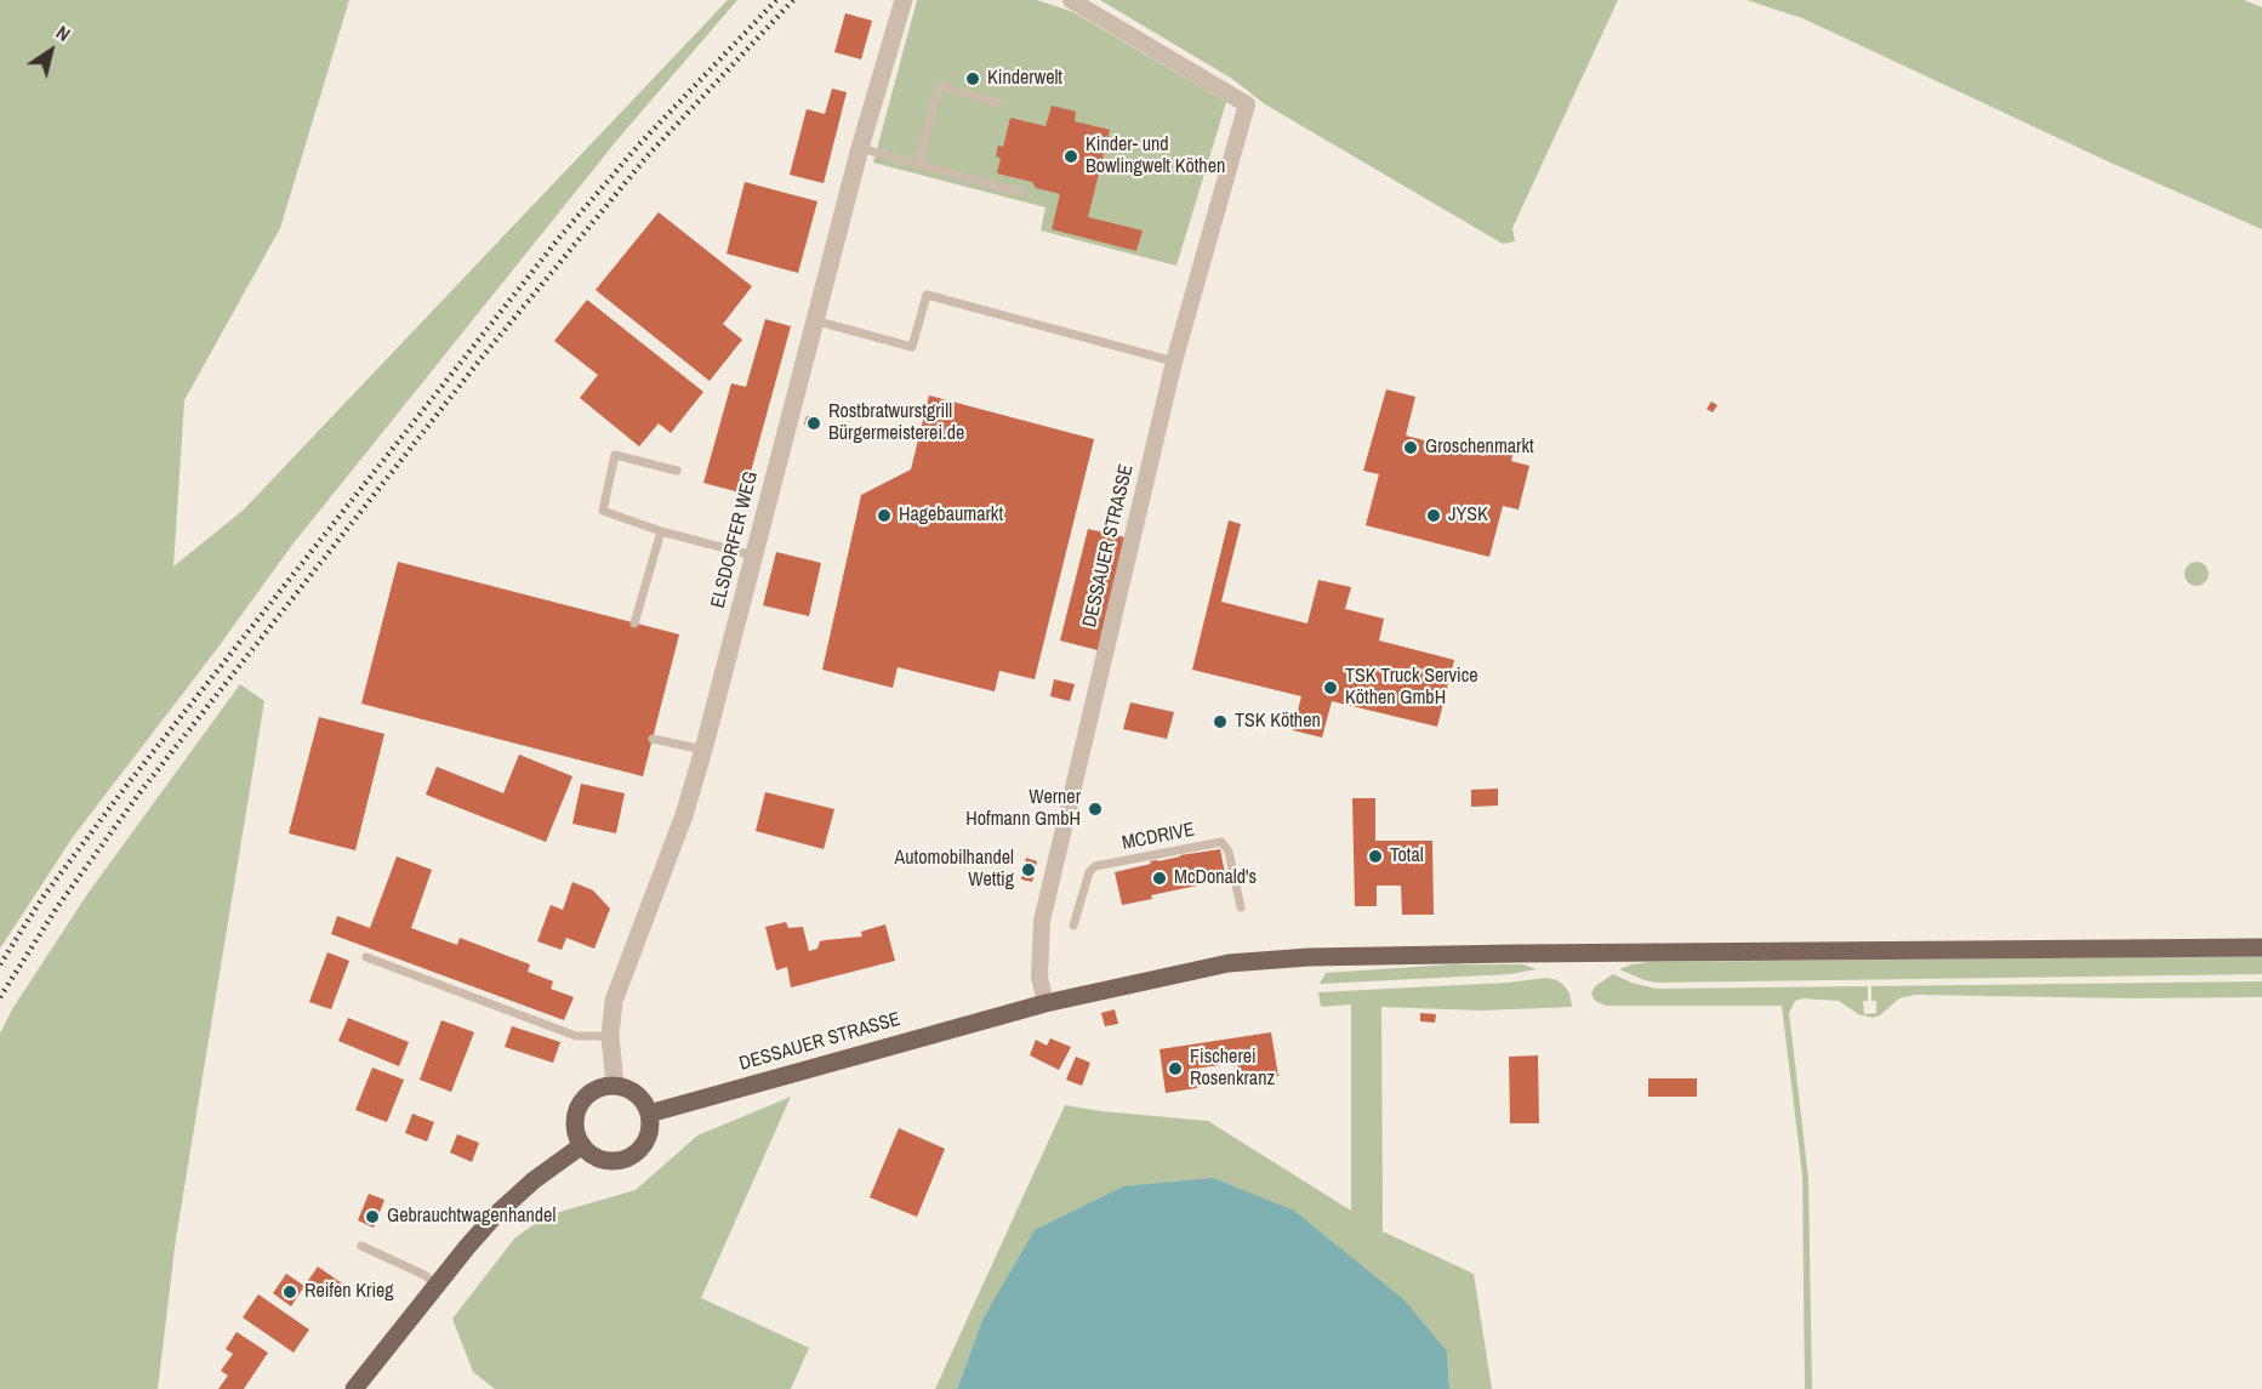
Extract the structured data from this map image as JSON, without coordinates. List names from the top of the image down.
{
  "streets": {
    "main road": ["DESSAUER STRASSE"],
    "street": ["ELSDORFER WEG"],
    "lane": ["MCDRIVE"]
  },
  "crossings": [
    ["ELSDORFER WEG", "DESSAUER STRASSE"]
  ],
  "places": [
    "Kinderwelt",
    "Kinder- und Bowlingwelt Köthen",
    "Rostbratwurstgrill Bürgermeisterei.de",
    "Groschenmarkt",
    "Hagebaumarkt",
    "JYSK",
    "TSK Truck Service Köthen GmbH",
    "TSK Köthen",
    "Werner Hofmann GmbH",
    "Total",
    "Automobilhandel Wettig",
    "McDonald's",
    "Fischerei Rosenkranz",
    "Gebrauchtwagenhandel",
    "Reifen Krieg"
  ],
  "north": "top right"
}
